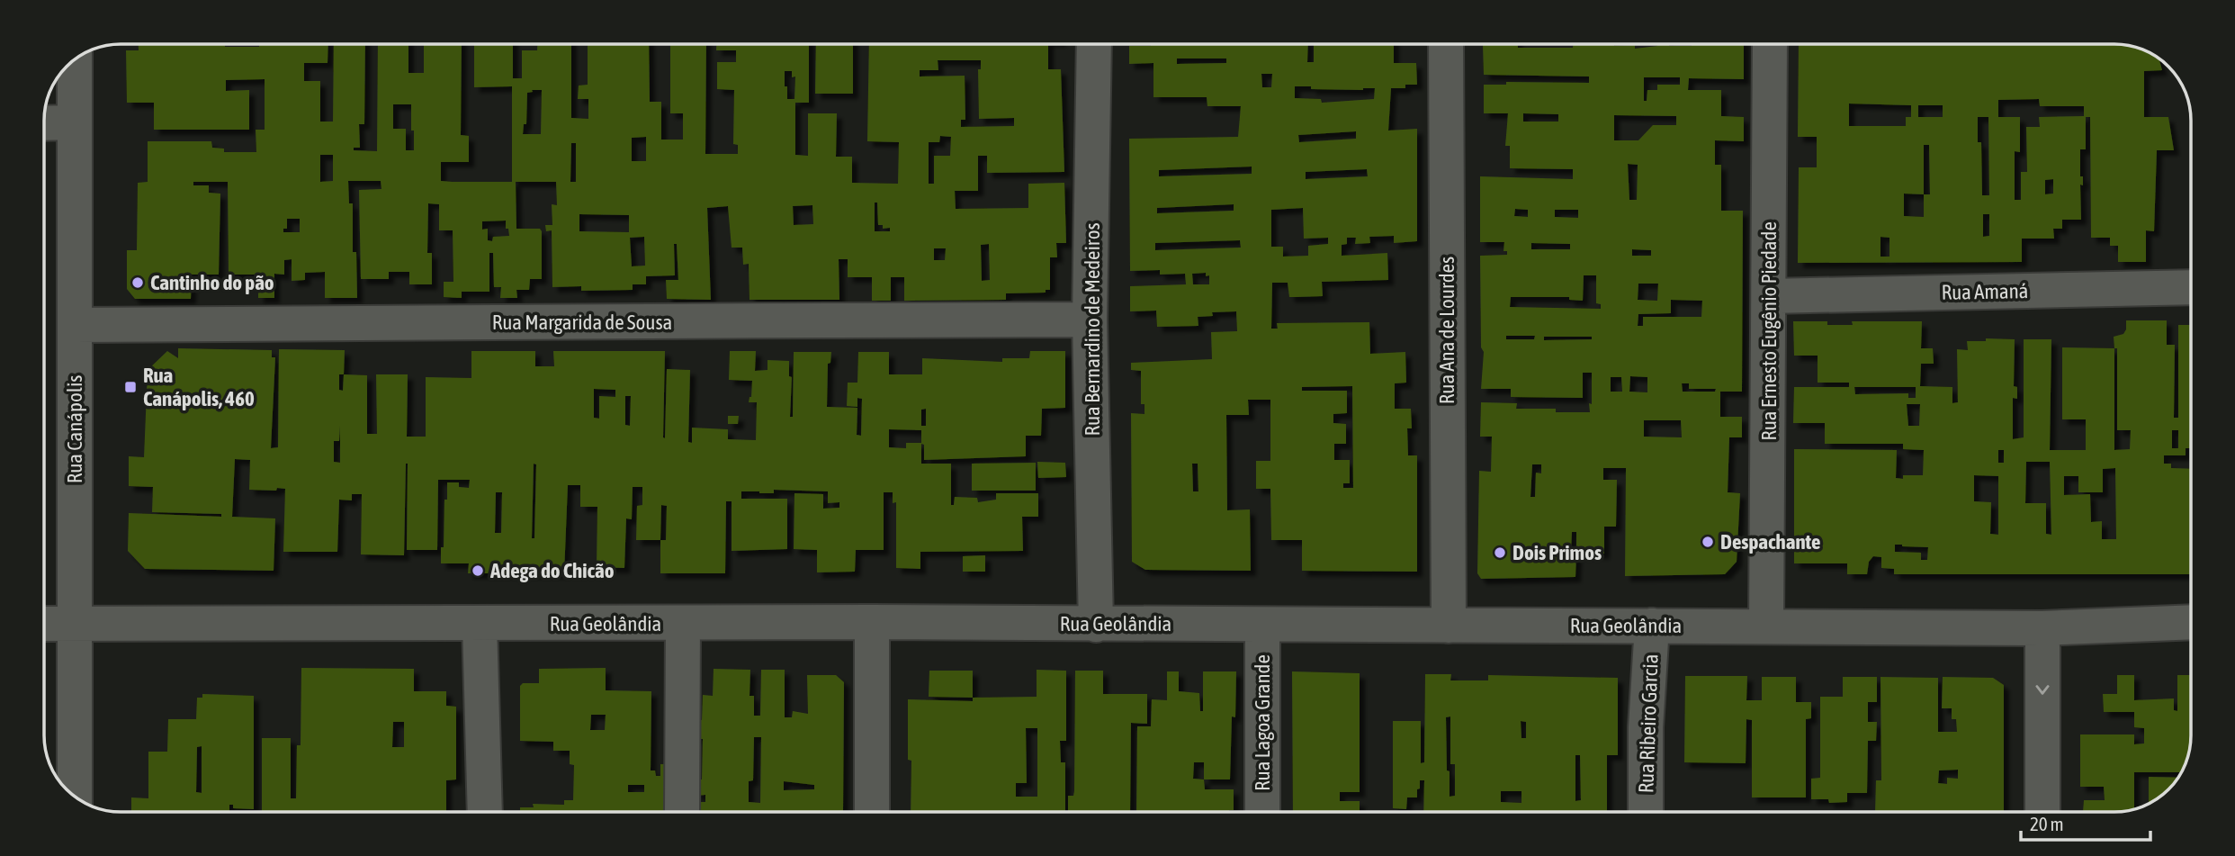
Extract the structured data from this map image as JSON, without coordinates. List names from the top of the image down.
{
  "streets": {
    "street": [
      "Rua Amaná",
      "Rua Margarida de Sousa",
      "Rua Bernardino de Medeiros",
      "Rua Ana de Lourdes",
      "Rua Ernesto Eugênio Piedade",
      "Rua Canápolis",
      "Rua Geolândia",
      "Rua Lagoa Grande",
      "Rua Ribeiro Garcia"
    ]
  },
  "crossings": [
    ["Rua Amaná", "Rua Ernesto Eugênio Piedade"],
    ["Rua Margarida de Sousa", "Rua Bernardino de Medeiros"],
    ["Rua Margarida de Sousa", "Rua Canápolis"],
    ["Rua Bernardino de Medeiros", "Rua Geolândia"],
    ["Rua Ana de Lourdes", "Rua Geolândia"],
    ["Rua Ernesto Eugênio Piedade", "Rua Geolândia"],
    ["Rua Canápolis", "Rua Geolândia"],
    ["Rua Geolândia", "Rua Lagoa Grande"],
    ["Rua Geolândia", "Rua Ribeiro Garcia"]
  ],
  "places": {
    "other": [
      "Cantinho do pão",
      "Despachante",
      "Dois Primos",
      "Adega do Chicão"
    ],
    "transit": ["Rua Canápolis, 460"]
  },
  "scale_bar": "20 m"
}
